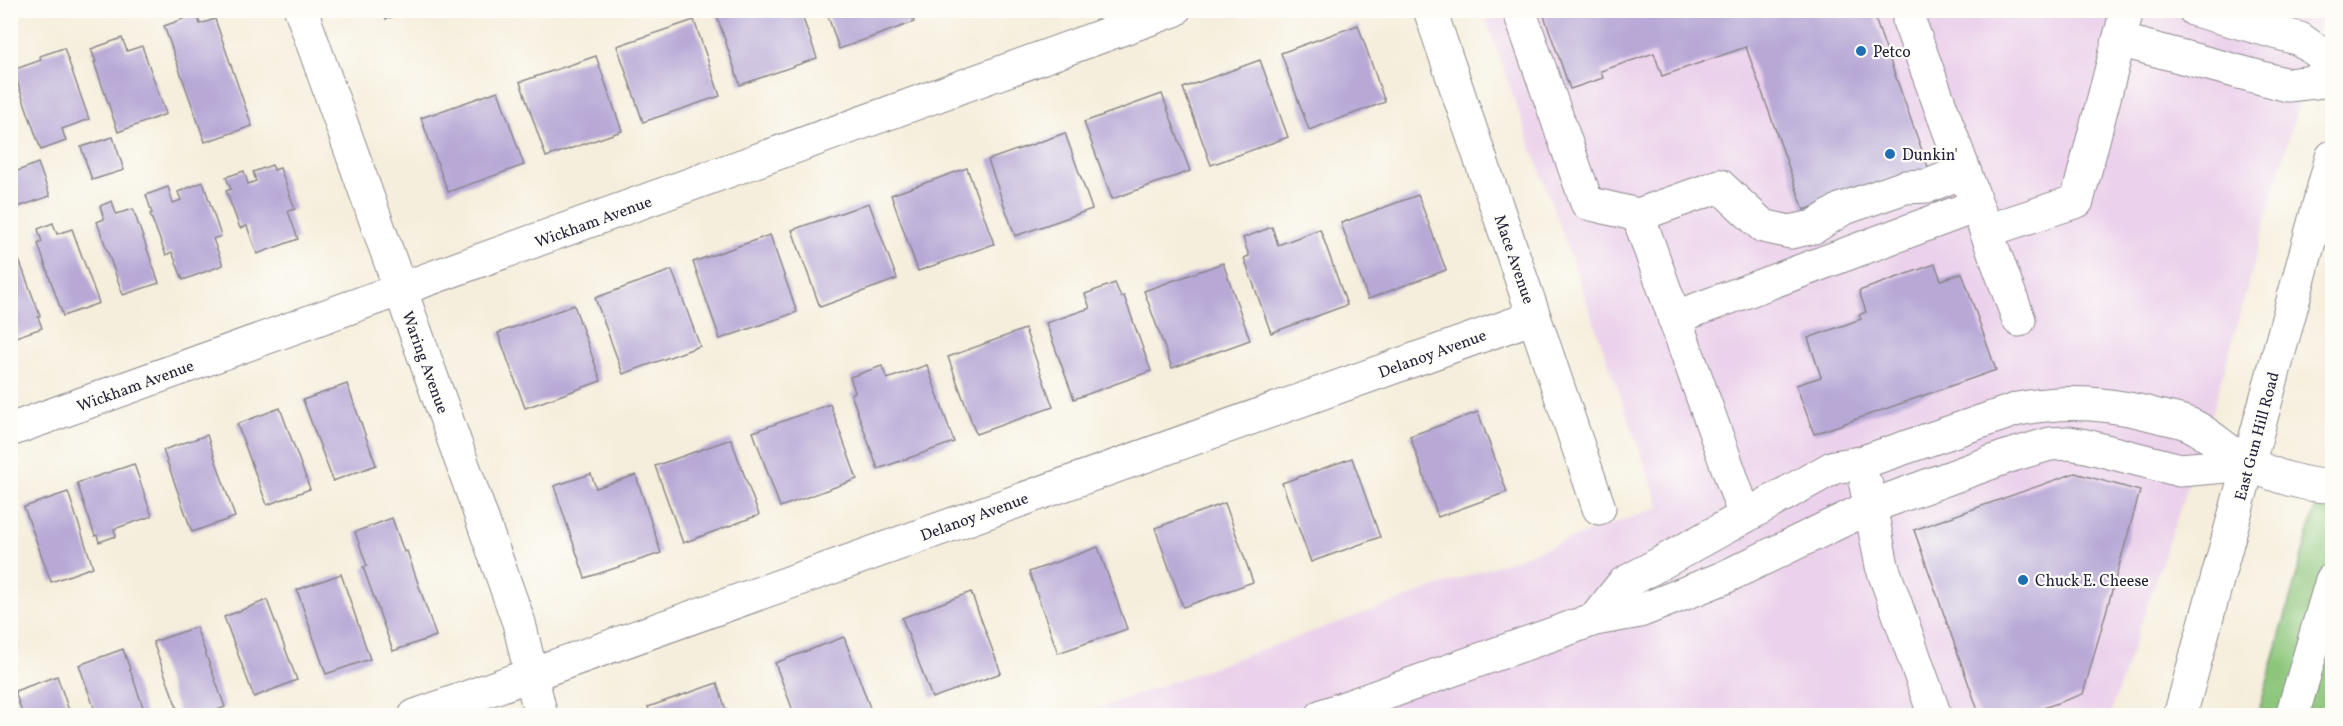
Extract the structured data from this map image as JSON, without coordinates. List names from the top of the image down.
{
  "streets": {
    "street": [
      "Wickham Avenue",
      "Mace Avenue",
      "Delanoy Avenue",
      "Waring Avenue",
      "East Gun Hill Road"
    ]
  },
  "crossings": [
    ["Wickham Avenue", "Waring Avenue"],
    ["Mace Avenue", "Delanoy Avenue"],
    ["Delanoy Avenue", "Waring Avenue"]
  ],
  "places": ["Petco", "Dunkin'", "Chuck E. Cheese"]
}
